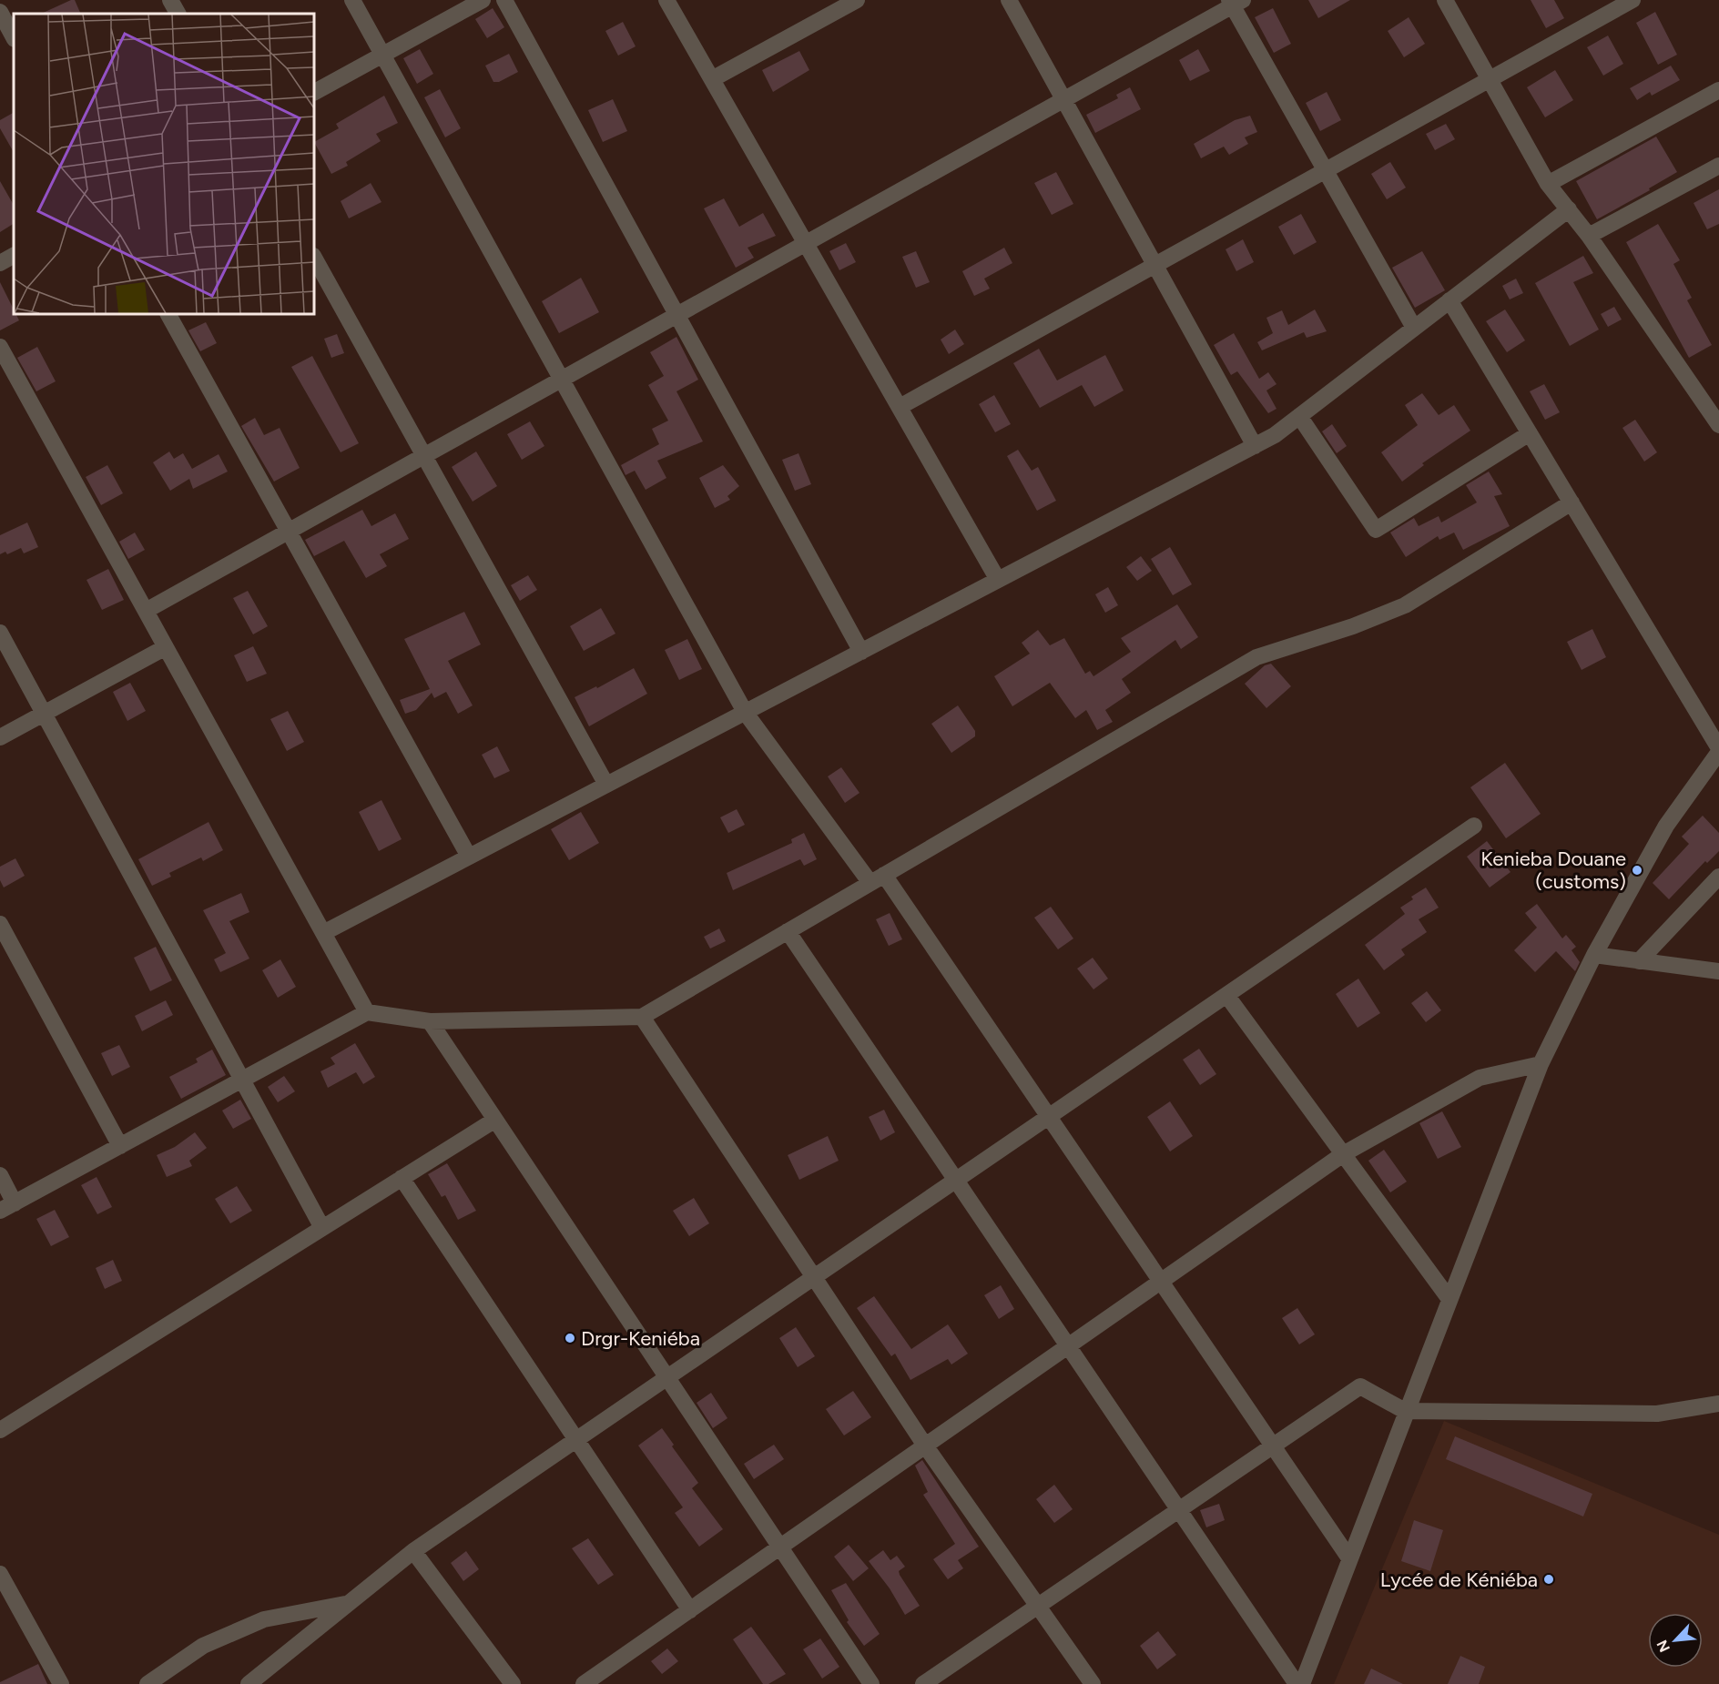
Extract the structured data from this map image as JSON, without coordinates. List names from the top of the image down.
{
  "places": ["Kenieba Douane (customs)", "Drgr-Keniéba", "Lycée de Kéniéba"],
  "north": "bottom left"
}
